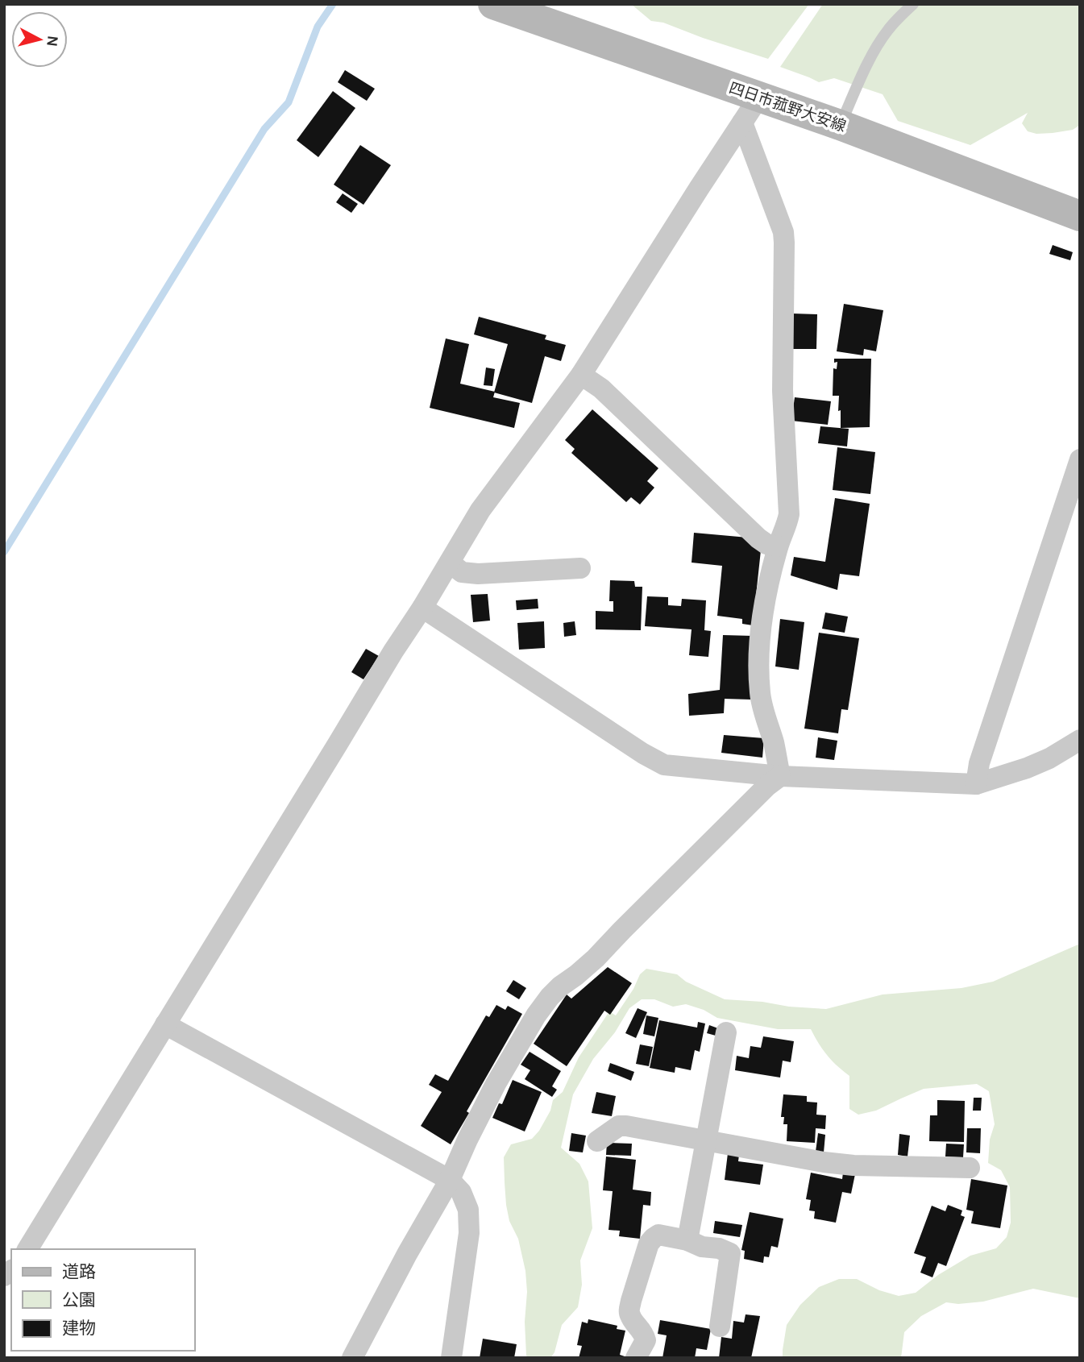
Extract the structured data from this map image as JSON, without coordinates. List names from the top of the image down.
{
  "streets": {
    "main road": ["四日市菰野大安線"]
  },
  "legend": ["道路", "公園", "建物"],
  "north": "right"
}
